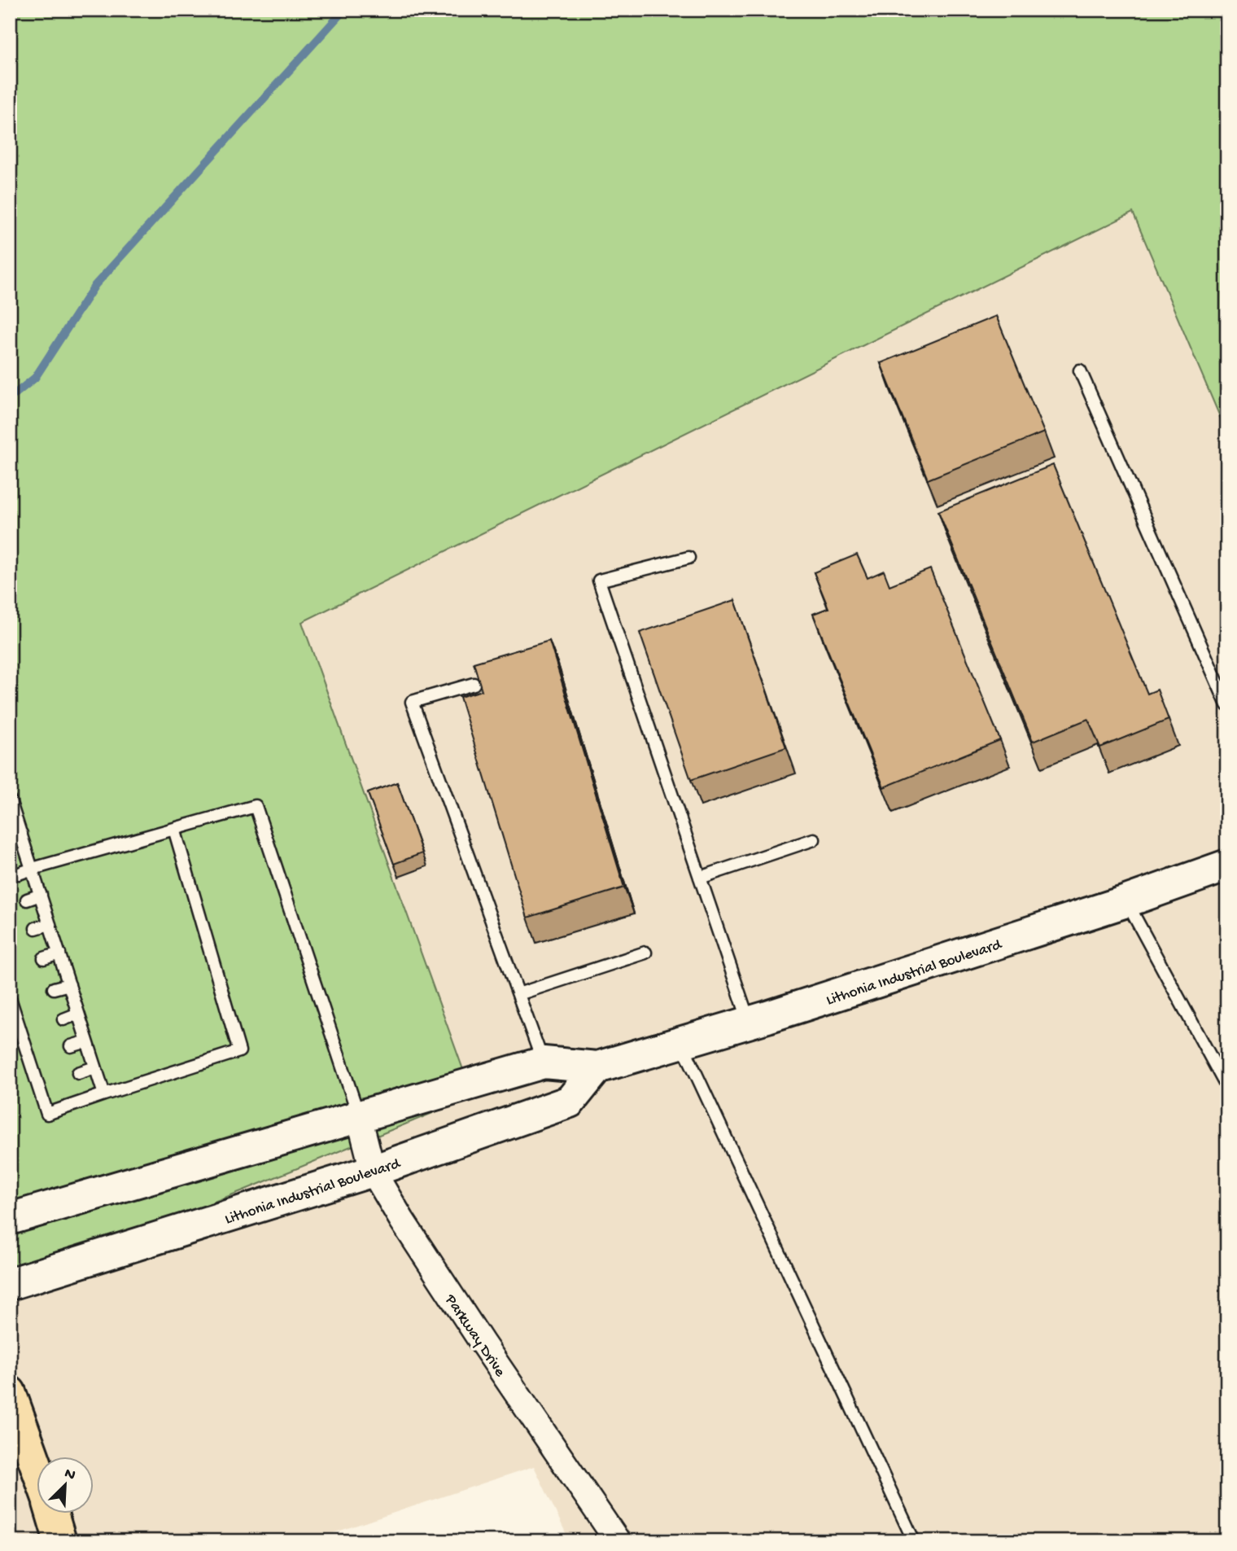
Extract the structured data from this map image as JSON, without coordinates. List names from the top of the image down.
{
  "streets": {
    "main road": ["Lithonia Industrial Boulevard"],
    "street": ["Parkway Drive"]
  },
  "crossings": [
    ["Lithonia Industrial Boulevard", "Parkway Drive"]
  ],
  "north": "top right"
}
